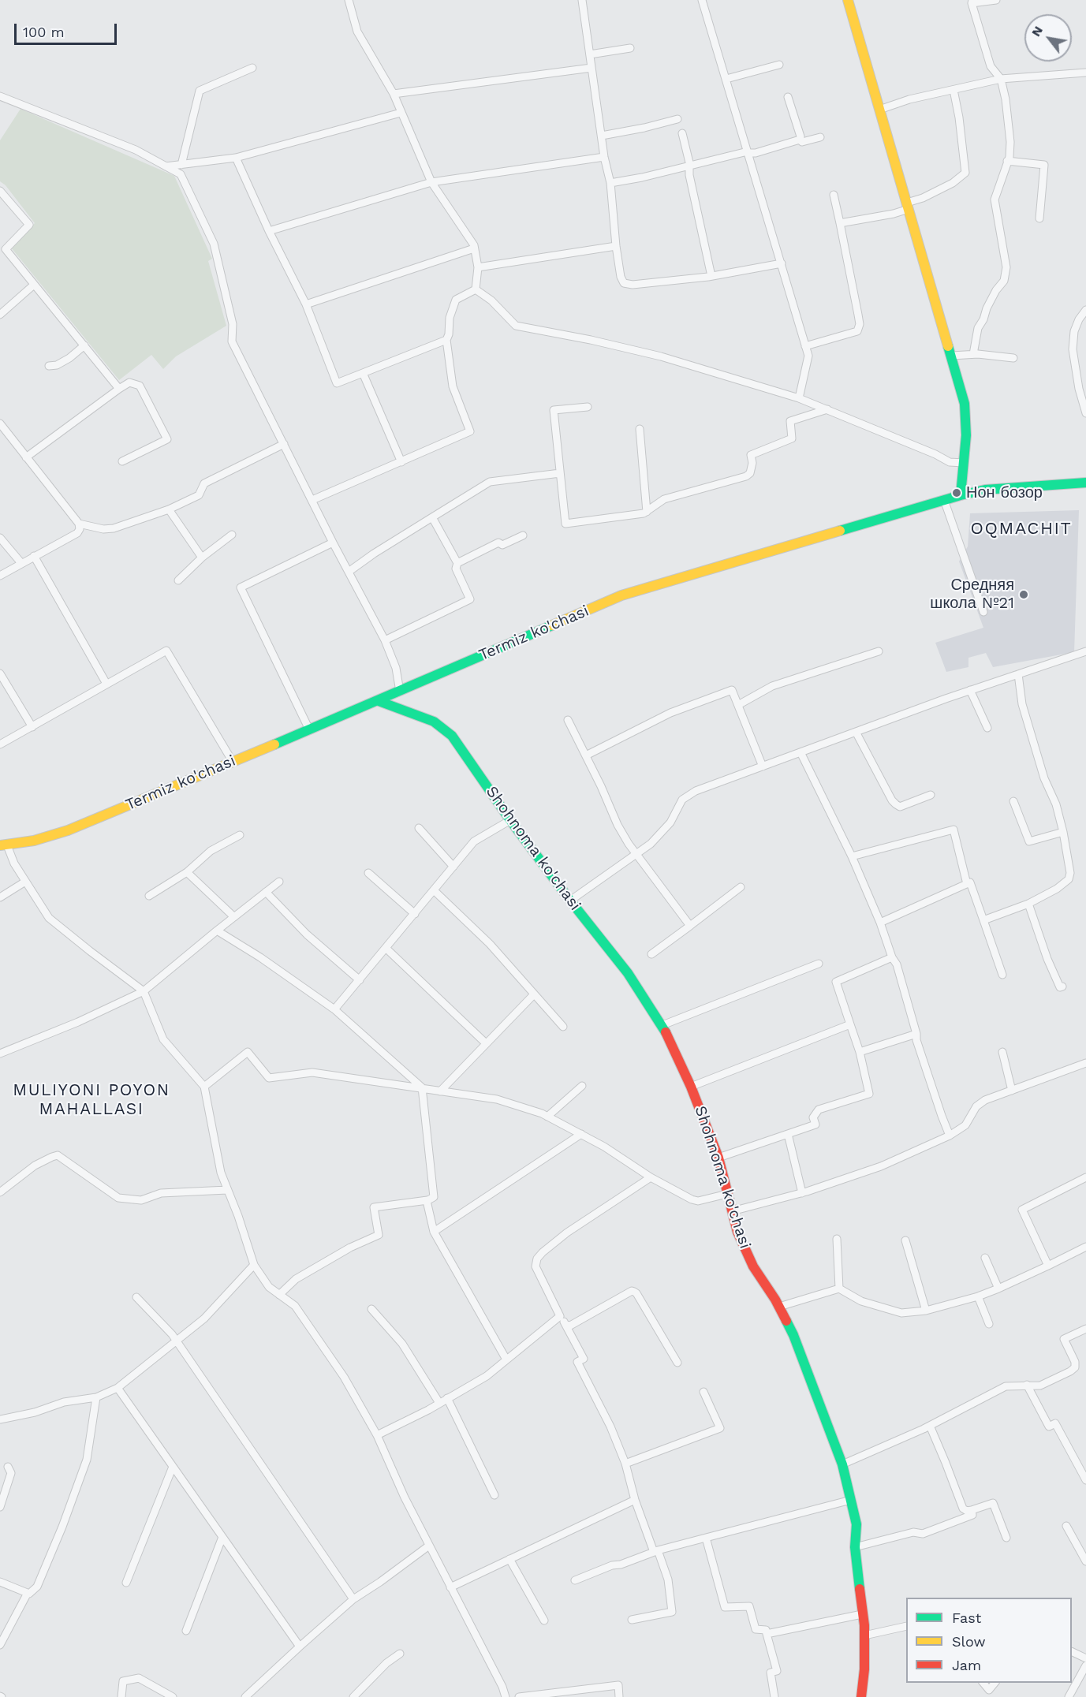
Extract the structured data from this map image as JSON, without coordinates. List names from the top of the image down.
{
  "streets": {
    "main road": ["Termiz ko'chasi", "Shohnoma ko'chasi"]
  },
  "crossings": [
    ["Termiz ko'chasi", "Shohnoma ko'chasi"]
  ],
  "districts": ["OQMACHIT", "MULIYONI POYON MAHALLASI"],
  "places": ["Нон бозор", "Средняя школа №21"],
  "legend": ["Fast", "Slow", "Jam"],
  "scale_bar": "100 m",
  "north": "top left"
}
